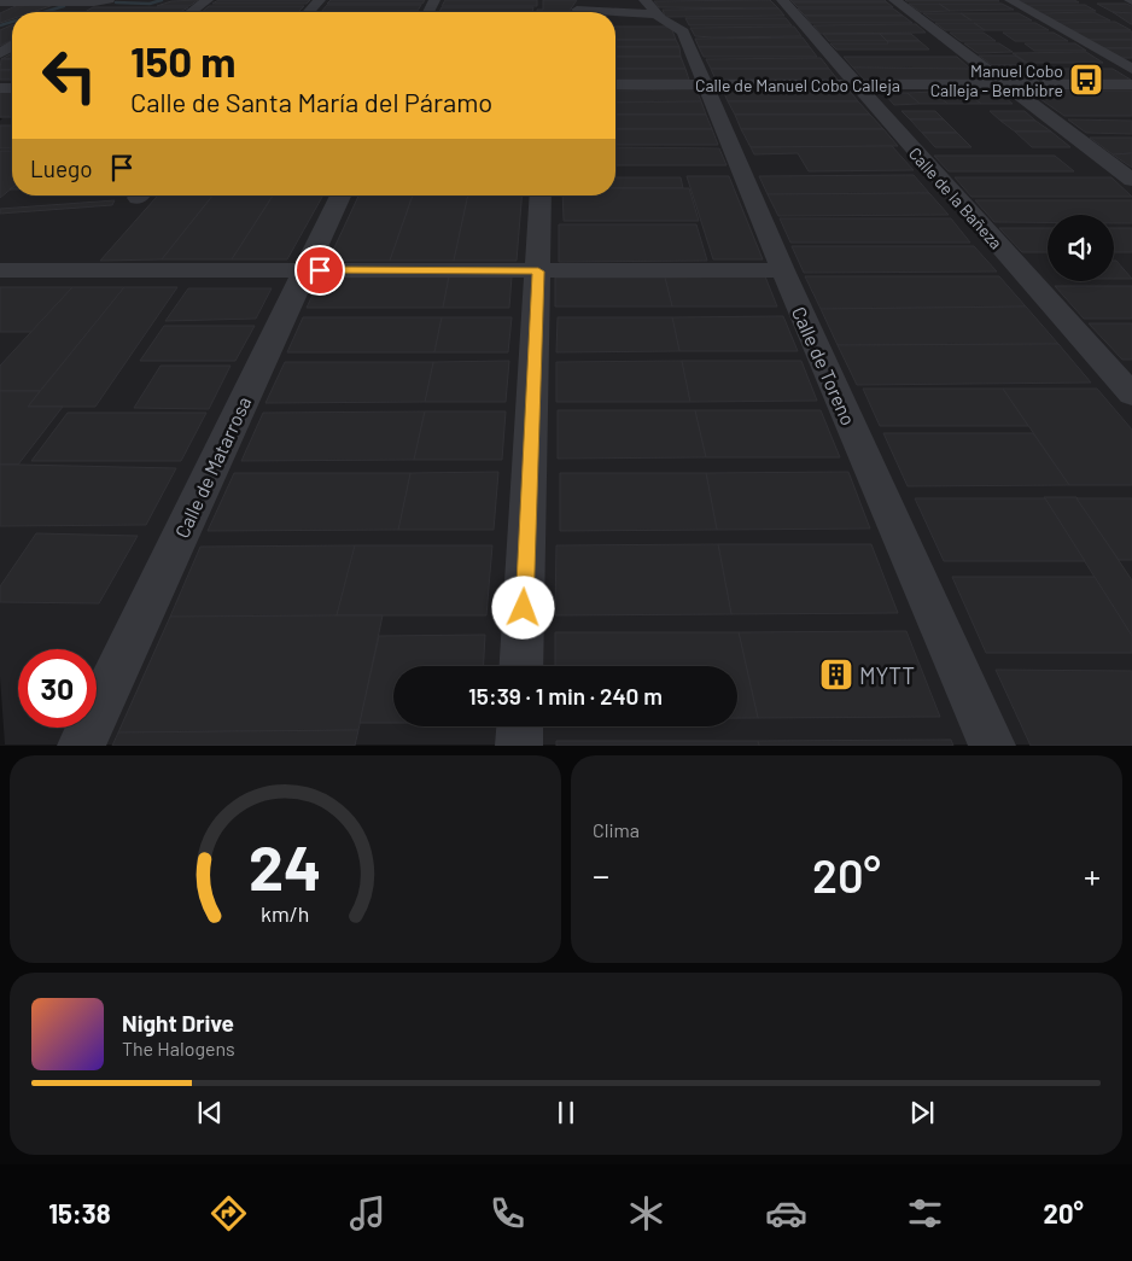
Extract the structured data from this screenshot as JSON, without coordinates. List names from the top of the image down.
{
  "streets": {
    "street": [
      "Calle de Manuel Cobo Calleja",
      "Calle de la Bañeza",
      "Calle de Toreno",
      "Calle de Matarrosa"
    ]
  },
  "crossings": [
    ["Calle de Manuel Cobo Calleja", "Calle de la Bañeza"],
    ["Calle de Manuel Cobo Calleja", "Calle de Toreno"]
  ],
  "places": {
    "bus stop": ["Manuel Cobo Calleja - Bembibre"],
    "building": ["MYTT"]
  },
  "page": {
    "turn": ["150 m", "Calle de Santa María del Páramo"],
    "then": "Luego",
    "limit": "30",
    "trip": "15:39 · 1 min · 240 m",
    "tile": "Clima",
    "heat": ["−", "20°", "+"],
    "song": ["Night Drive", "The Halogens"],
    "tabs": ["15:38", "20°"],
    "gauge": ["24", "km/h"]
  }
}
